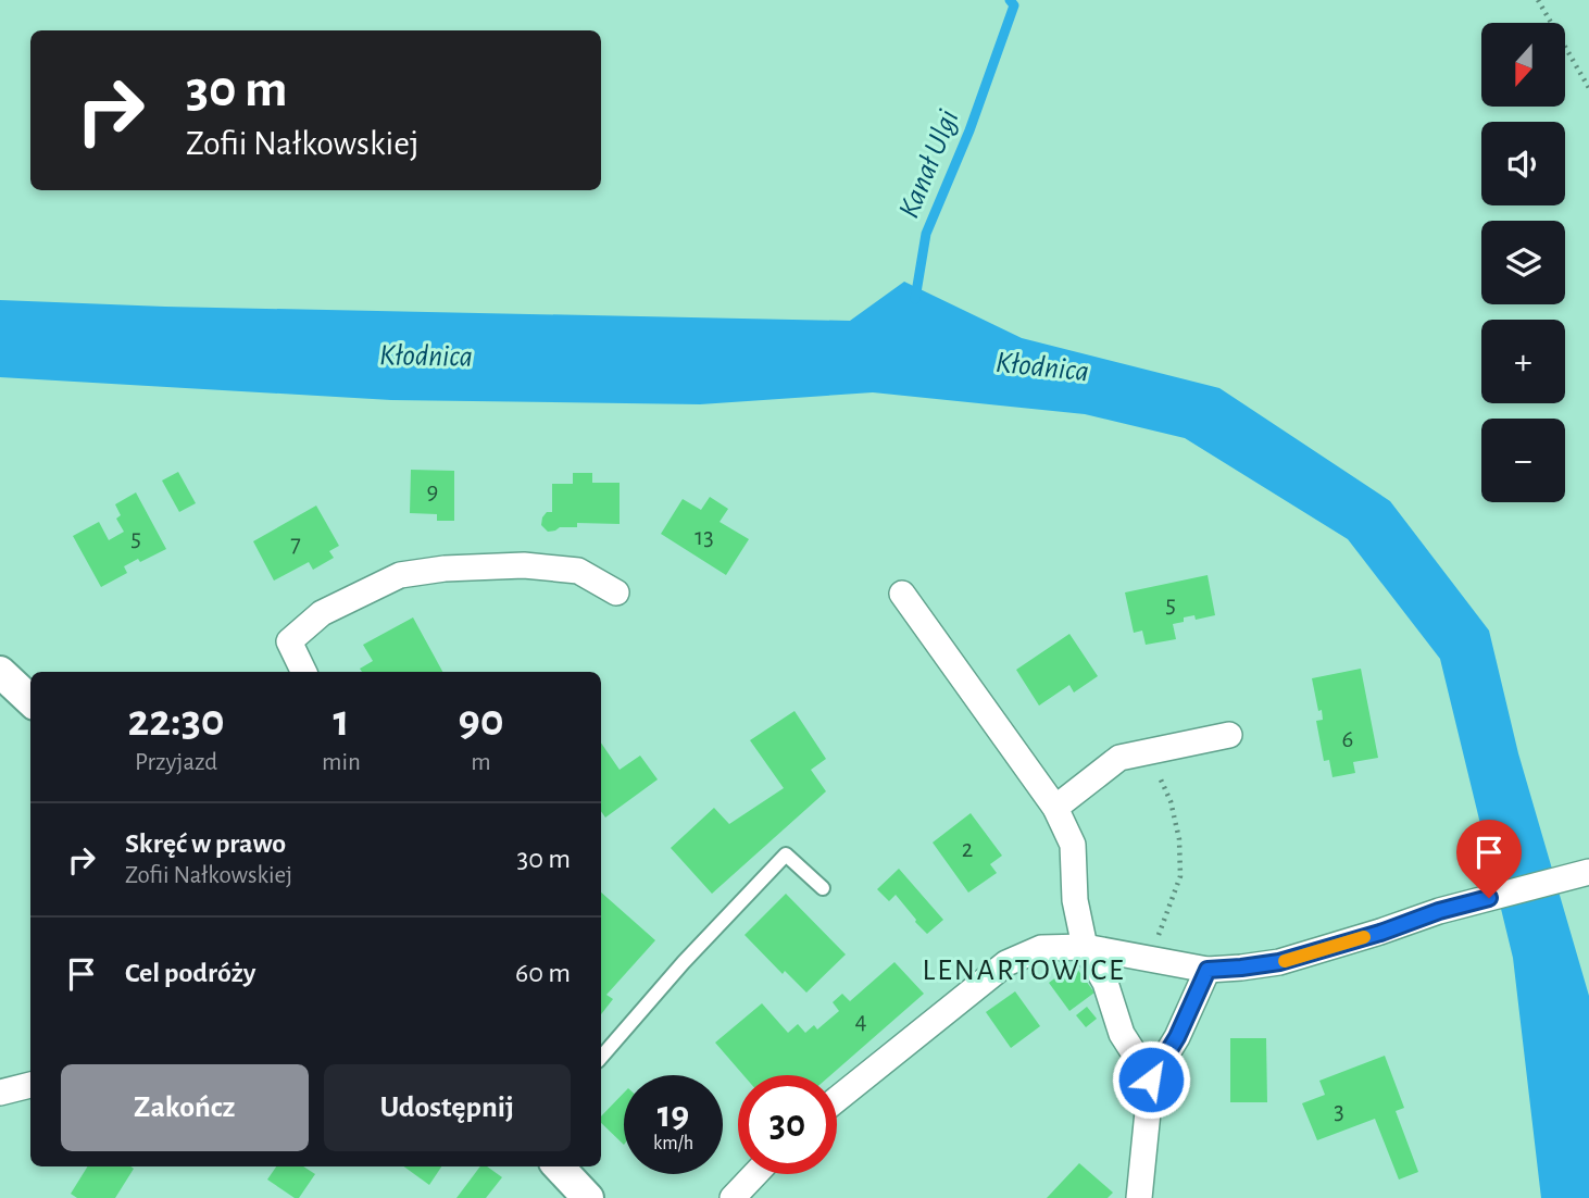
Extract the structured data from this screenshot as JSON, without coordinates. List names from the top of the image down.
{
  "districts": ["LENARTOWICE"],
  "water": ["Kanał Ulgi", "Kłodnica"],
  "house_numbers": [
    "9",
    "13",
    "5",
    "7",
    "5",
    "6",
    "2",
    "4",
    "3"
  ],
  "north": "bottom",
  "page": {
    "map_buttons": ["+", "−"],
    "turn": ["30 m", "Zofii Nałkowskiej"],
    "eta": [
      "22:30",
      "Przyjazd",
      "1",
      "min",
      "90",
      "m"
    ],
    "list": [
      {
        "name": "Skręć w prawo",
        "note": "Zofii Nałkowskiej",
        "value": "30 m"
      },
      {
        "name": "Cel podróży",
        "value": "60 m"
      }
    ],
    "buttons": ["Zakończ", "Udostępnij"],
    "speed": "19 km/h",
    "limit": "30"
  }
}
